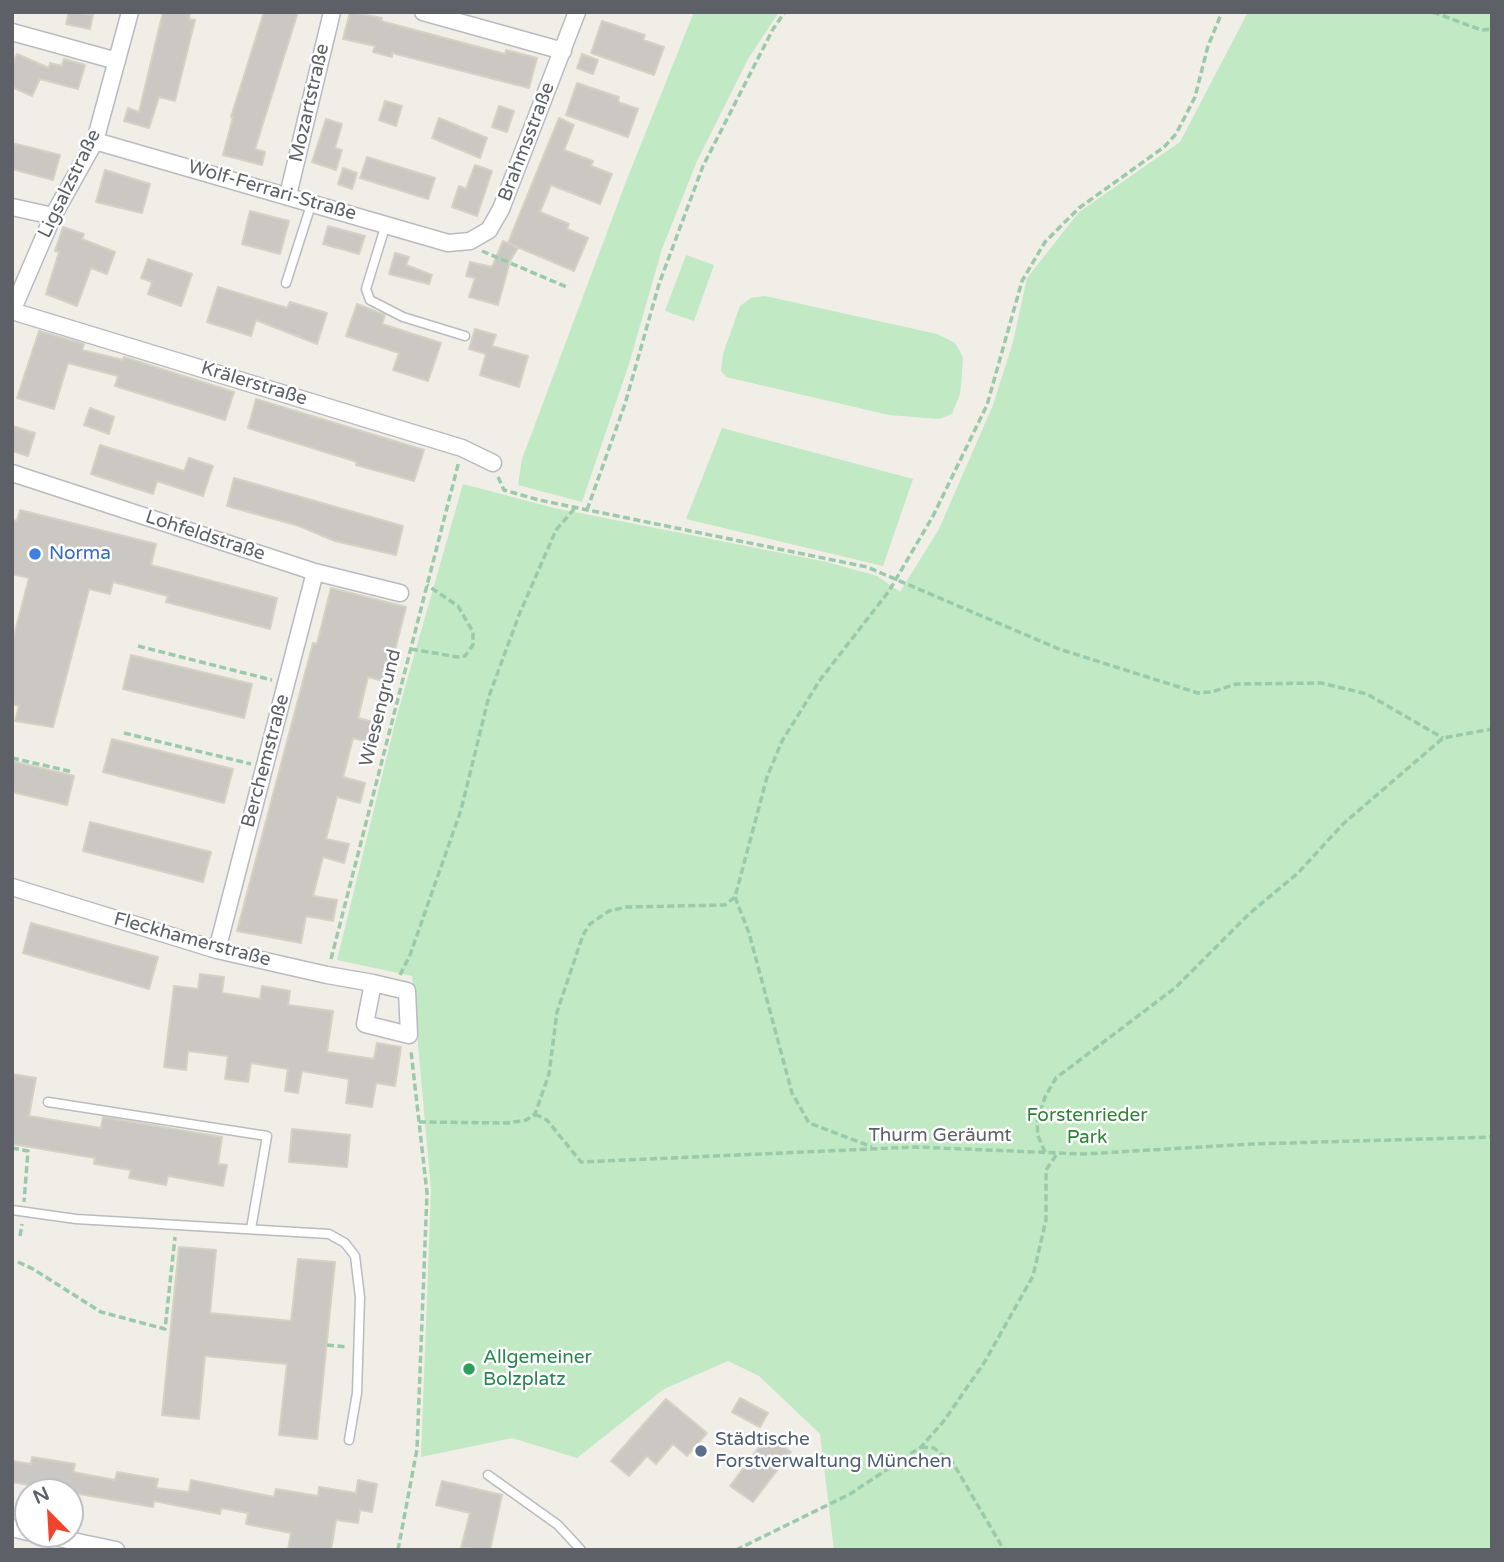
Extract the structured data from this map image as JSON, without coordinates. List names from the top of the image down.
{
  "streets": {
    "street": [
      "Mozartstraße",
      "Brahmsstraße",
      "Ligsalzstraße",
      "Wolf-Ferrari-Straße",
      "Krälerstraße",
      "Lohfeldstraße",
      "Berchemstraße",
      "Fleckhamerstraße"
    ],
    "path": ["Wiesengrund", "Thurm Geräumt"]
  },
  "crossings": [
    ["Mozartstraße", "Wolf-Ferrari-Straße"],
    ["Brahmsstraße", "Wolf-Ferrari-Straße"],
    ["Ligsalzstraße", "Wolf-Ferrari-Straße"],
    ["Ligsalzstraße", "Krälerstraße"],
    ["Krälerstraße", "Wiesengrund"],
    ["Lohfeldstraße", "Berchemstraße"],
    ["Wiesengrund", "Fleckhamerstraße"],
    ["Berchemstraße", "Fleckhamerstraße"]
  ],
  "parks": ["Forstenrieder Park"],
  "places": ["Norma", "Allgemeiner Bolzplatz", "Städtische Forstverwaltung München"],
  "north": "top left"
}
